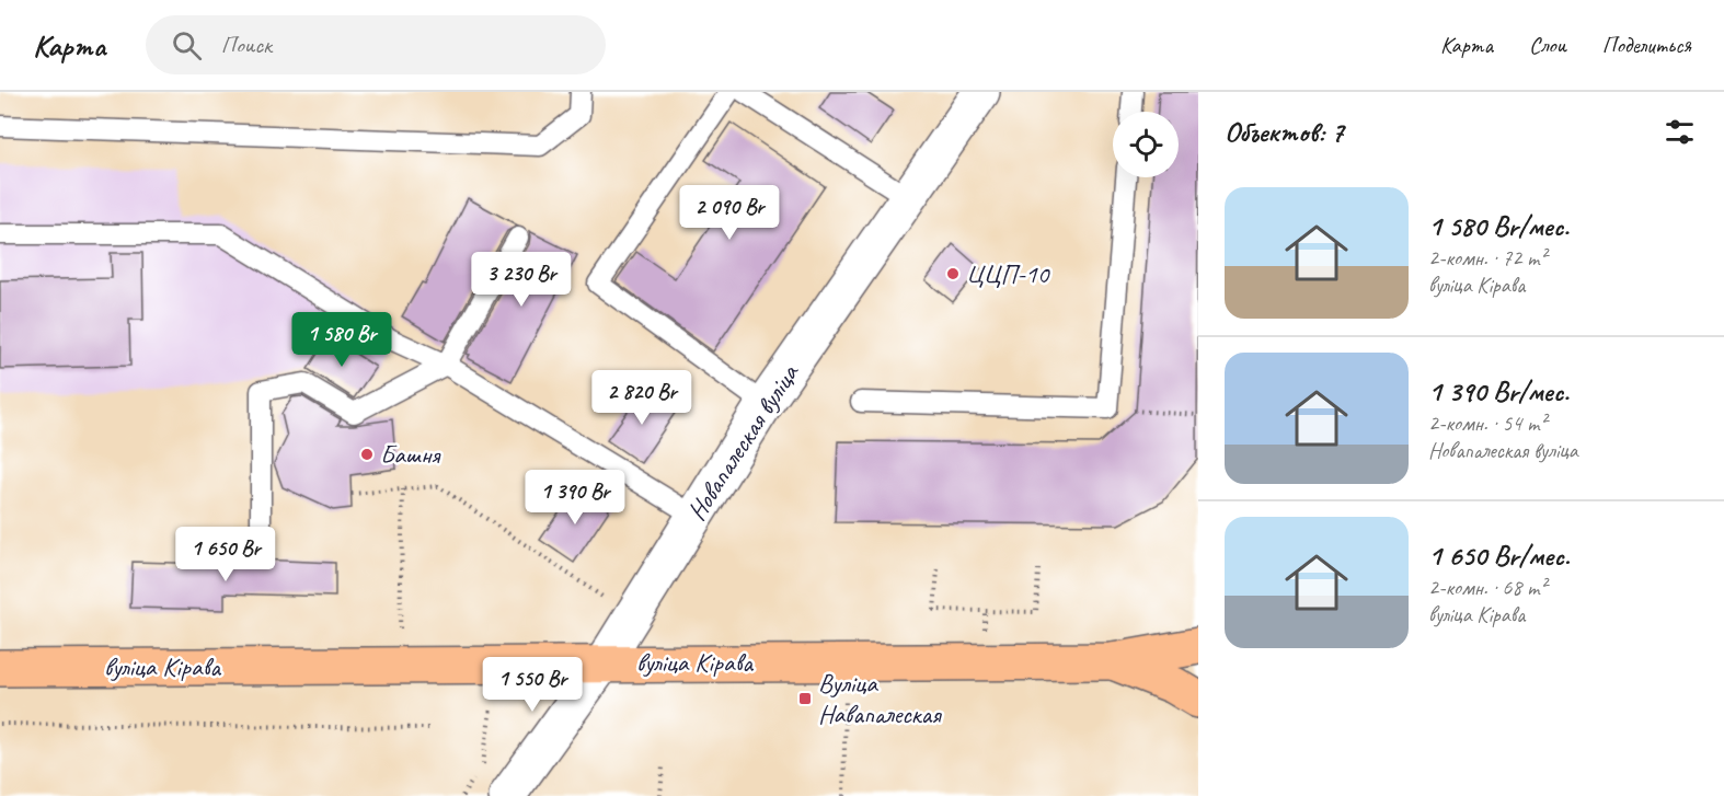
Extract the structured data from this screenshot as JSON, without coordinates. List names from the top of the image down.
{
  "streets": {
    "main road": ["вуліца Кірава"],
    "street": ["Новапалеская вуліца"]
  },
  "crossings": [
    ["Новапалеская вуліца", "вуліца Кірава"]
  ],
  "places": {
    "other": ["ЦЦП-10", "Башня"],
    "transit": ["Вуліца Навапалеская"]
  },
  "page": {
    "header": "Карта",
    "search": "Поиск",
    "nav": ["Карта", "Слои", "Поделиться"],
    "heading": "Объектов: 7",
    "list": [
      {
        "name": "1 580 Br/мес.",
        "note": "2-комн. · 72 m² · вуліца Кірава"
      },
      {
        "name": "1 390 Br/мес.",
        "note": "2-комн. · 54 m² · Новапалеская вуліца"
      },
      {
        "name": "1 650 Br/мес.",
        "note": "2-комн. · 68 m² · вуліца Кірава"
      }
    ],
    "price": [
      "2 090 Br",
      "3 230 Br",
      "1 580 Br",
      "2 820 Br",
      "1 390 Br",
      "1 650 Br",
      "1 550 Br"
    ]
  }
}
